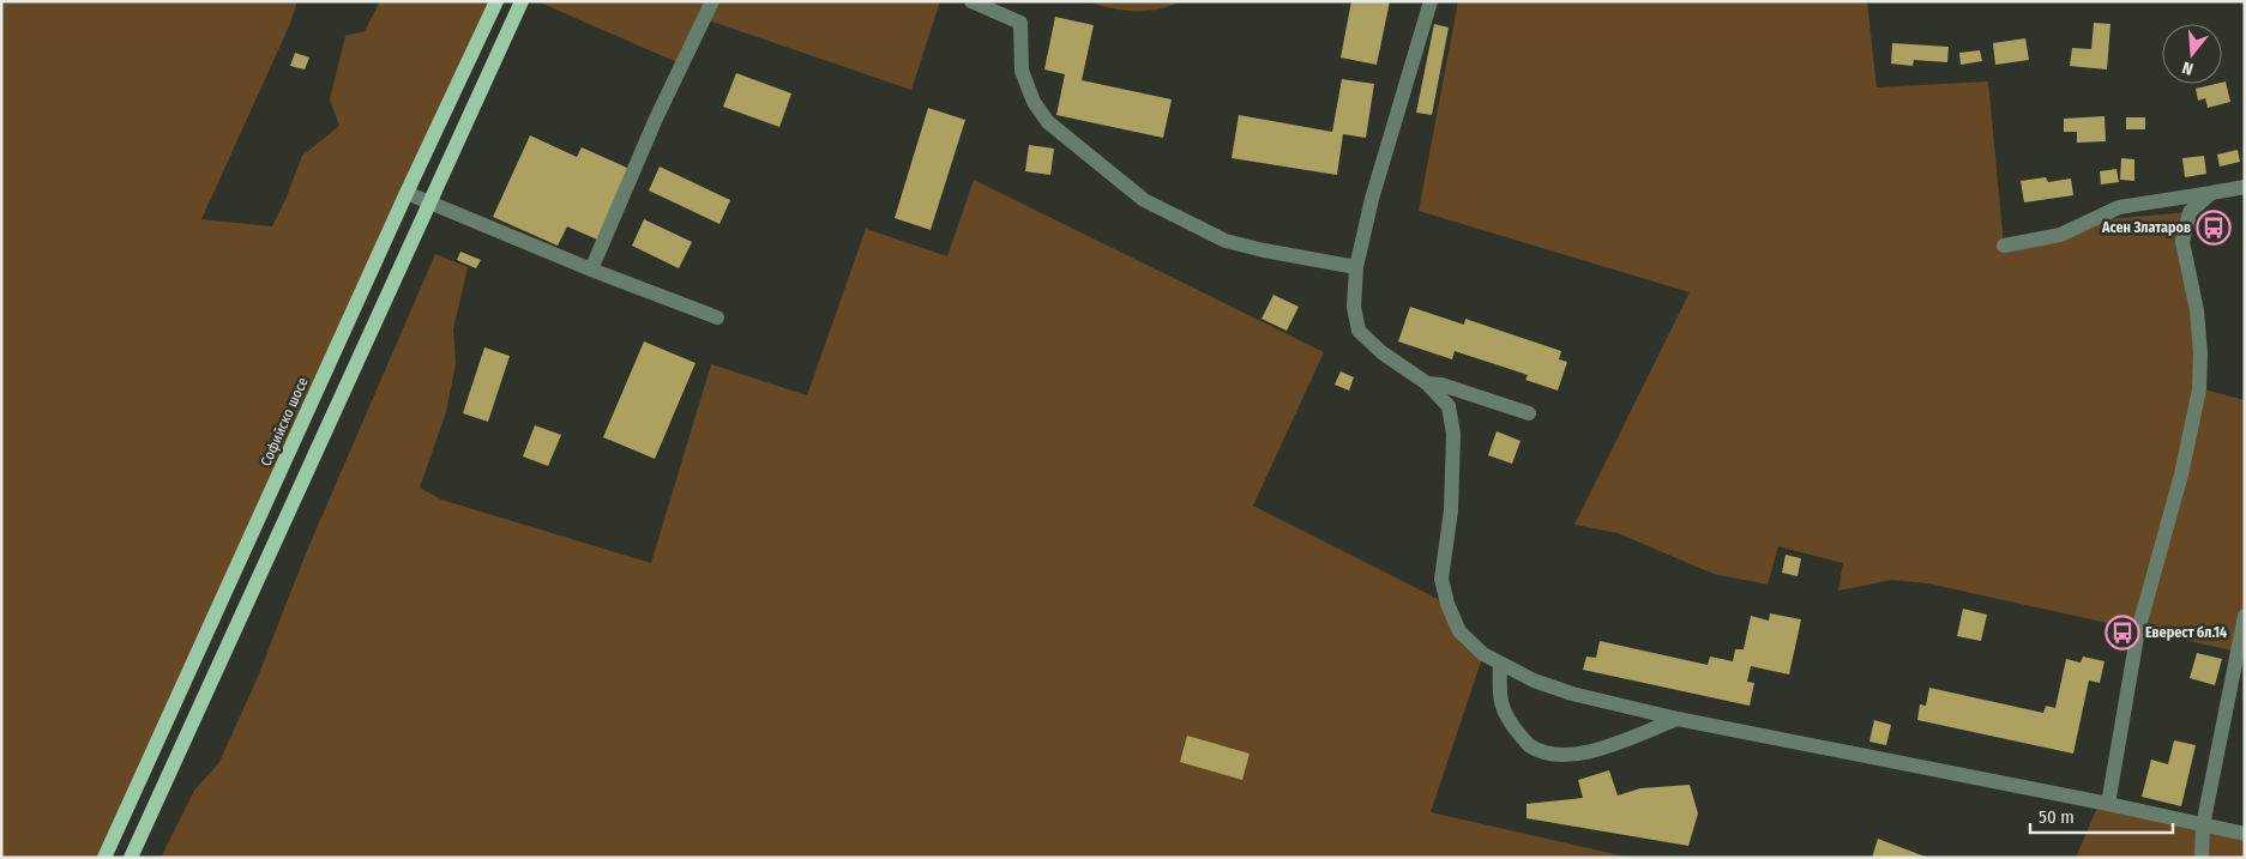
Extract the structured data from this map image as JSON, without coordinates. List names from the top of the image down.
{
  "streets": {
    "main road": ["Софийско шосе"]
  },
  "places": {
    "bus stop": ["Асен Златаров", "Еверест бл.14"]
  },
  "scale_bar": "50 m",
  "north": "bottom"
}
